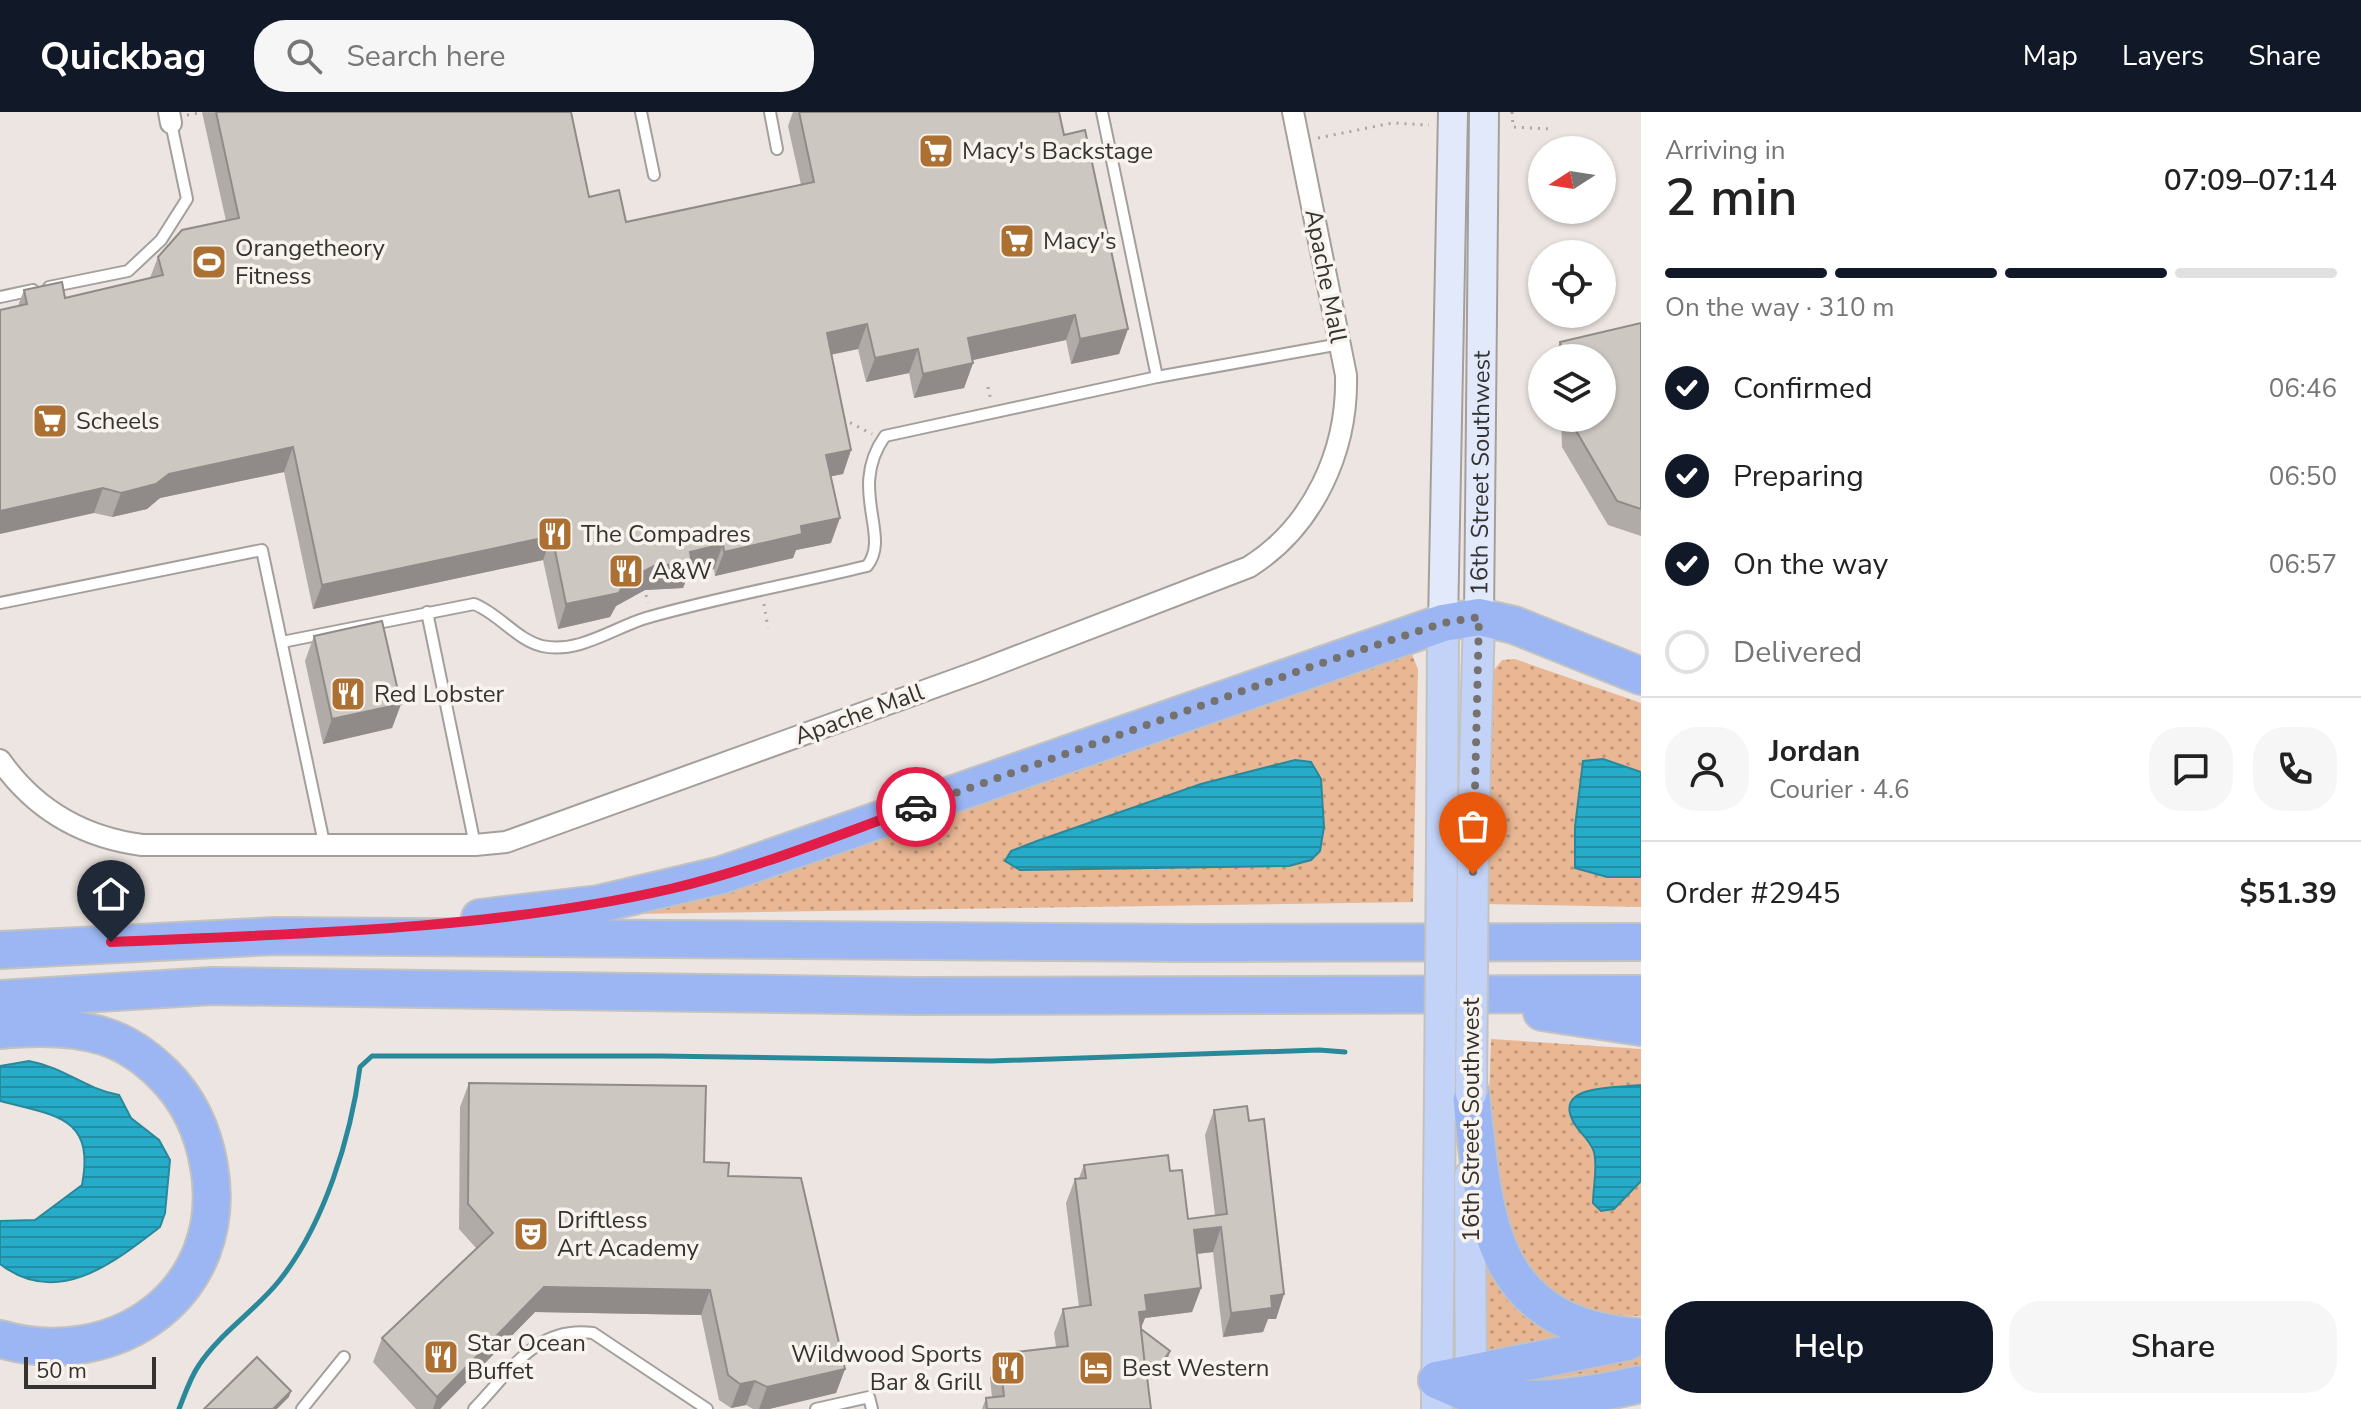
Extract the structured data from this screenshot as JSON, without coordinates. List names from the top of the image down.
{
  "streets": {
    "main road": ["16th Street Southwest"],
    "street": ["Apache Mall"]
  },
  "places": {
    "supermarket": ["Macy's Backstage", "Macy's", "Scheels"],
    "sports": ["Orangetheory Fitness"],
    "restaurant": [
      "The Compadres",
      "A&W",
      "Red Lobster",
      "Star Ocean Buffet",
      "Wildwood Sports Bar & Grill"
    ],
    "theatre": ["Driftless Art Academy"],
    "hotel": ["Best Western"]
  },
  "scale_bar": "50 m",
  "north": "left",
  "page": {
    "header": "Quickbag",
    "search": "Search here",
    "nav": ["Map", "Layers", "Share"],
    "heading": ["2 min", "Arriving in", "07:09–07:14"],
    "panel": [
      "Jordan",
      "Courier · 4.6",
      "Order #2945",
      "$51.39"
    ],
    "bar": "On the way · 310 m",
    "list": [
      ["Confirmed", "06:46"],
      ["Preparing", "06:50"],
      ["On the way", "06:57"],
      "Delivered"
    ],
    "buttons": ["Help", "Share"],
    "scale": "50 m"
  }
}
